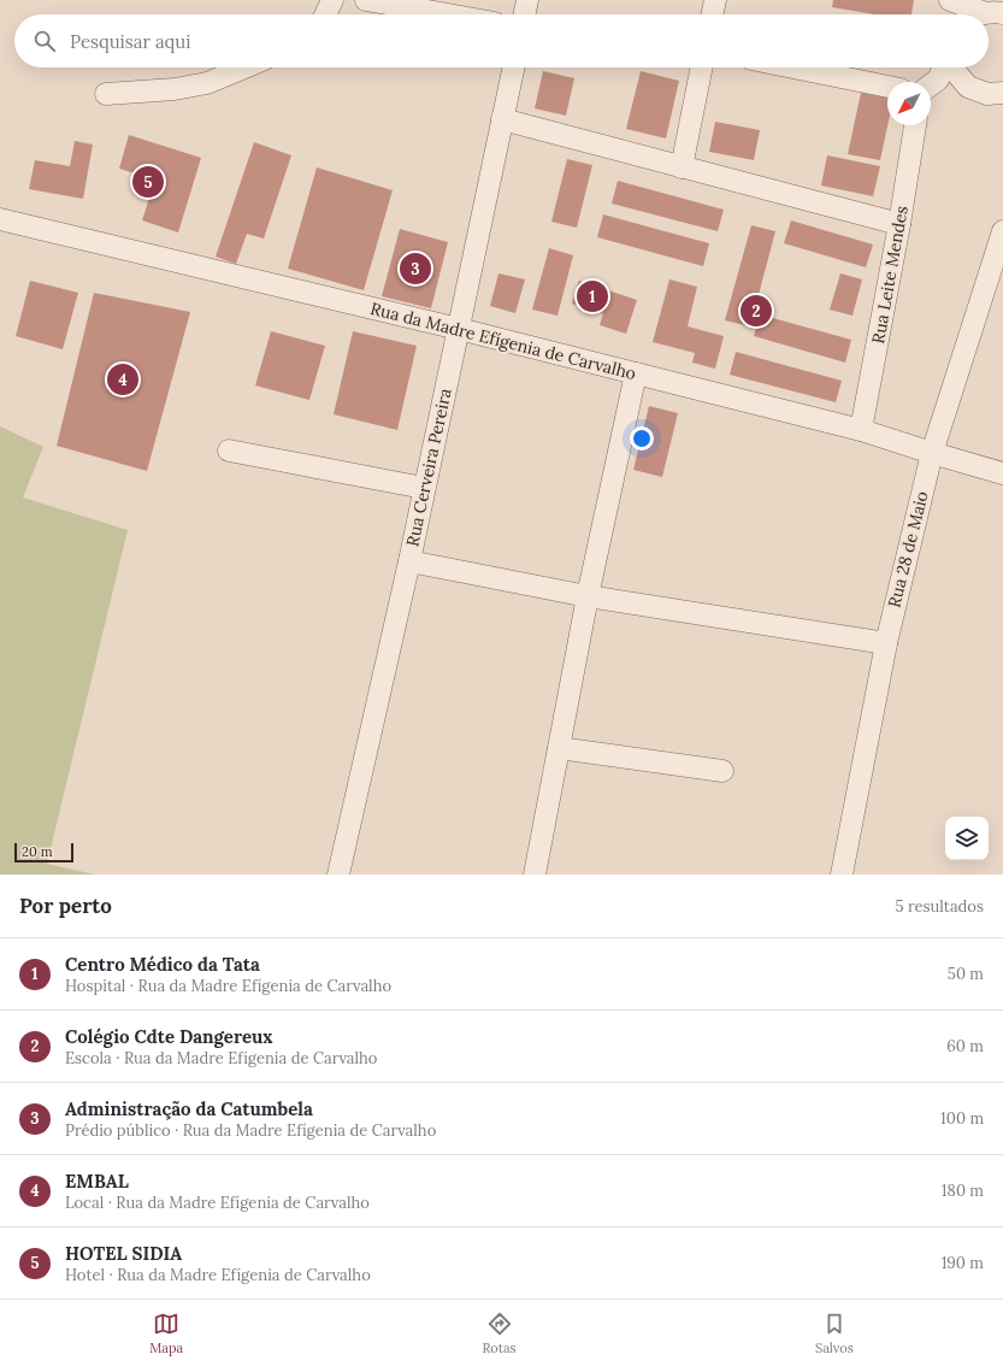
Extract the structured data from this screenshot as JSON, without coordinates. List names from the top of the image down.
{
  "streets": {
    "street": [
      "Rua Leite Mendes",
      "Rua da Madre Efígenia de Carvalho",
      "Rua Cerveira Pereira",
      "Rua 28 de Maio"
    ]
  },
  "crossings": [
    ["Rua Leite Mendes", "Rua da Madre Efígenia de Carvalho"],
    ["Rua da Madre Efígenia de Carvalho", "Rua Cerveira Pereira"],
    ["Rua da Madre Efígenia de Carvalho", "Rua 28 de Maio"]
  ],
  "scale_bar": "20 m",
  "north": "bottom left",
  "page": {
    "search": "Pesquisar aqui",
    "pins": [
      "5",
      "3",
      "1",
      "2",
      "4"
    ],
    "scale": "20 m",
    "heading": ["Por perto", "5 resultados"],
    "list": [
      {
        "mark": "1",
        "name": "Centro Médico da Tata",
        "note": "Hospital · Rua da Madre Efígenia de Carvalho",
        "value": "50 m"
      },
      {
        "mark": "2",
        "name": "Colégio Cdte Dangereux",
        "note": "Escola · Rua da Madre Efígenia de Carvalho",
        "value": "60 m"
      },
      {
        "mark": "3",
        "name": "Administração da Catumbela",
        "note": "Prédio público · Rua da Madre Efígenia de Carvalho",
        "value": "100 m"
      },
      {
        "mark": "4",
        "name": "EMBAL",
        "note": "Local · Rua da Madre Efígenia de Carvalho",
        "value": "180 m"
      },
      {
        "mark": "5",
        "name": "HOTEL SIDIA",
        "note": "Hotel · Rua da Madre Efígenia de Carvalho",
        "value": "190 m"
      }
    ],
    "nav": ["Mapa", "Rotas", "Salvos"]
  }
}
